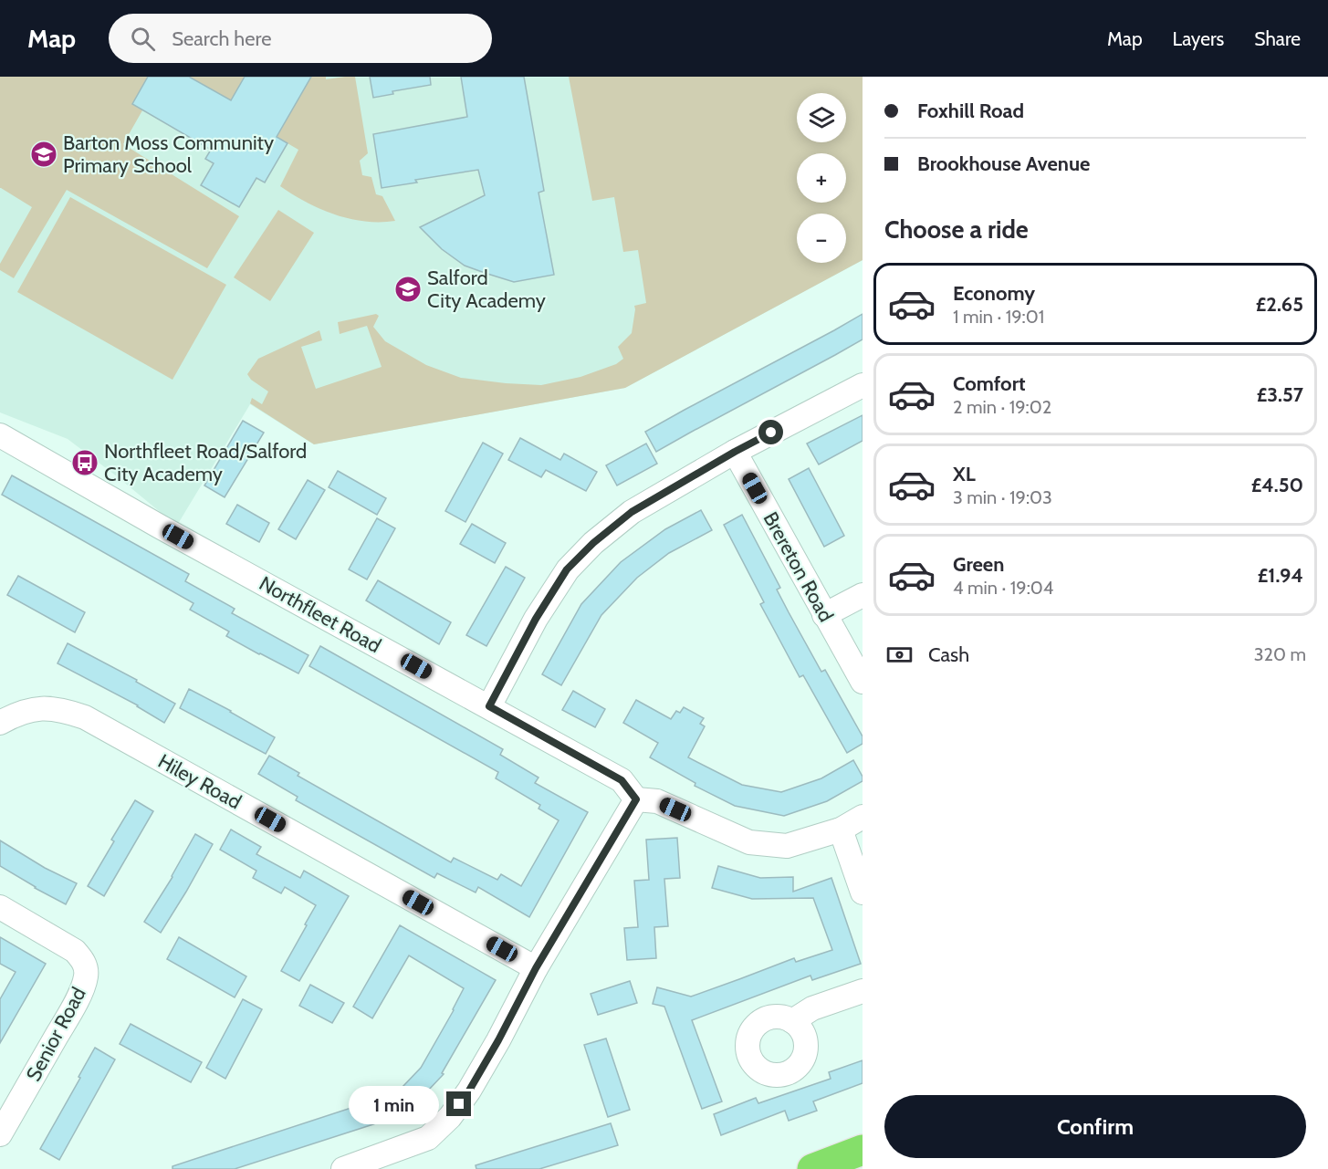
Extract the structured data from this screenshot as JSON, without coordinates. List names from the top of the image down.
{
  "streets": {
    "street": [
      "Brereton Road",
      "Northfleet Road",
      "Hiley Road",
      "Senior Road"
    ]
  },
  "places": {
    "school or university": ["Barton Moss Community Primary School", "Salford City Academy"],
    "bus stop": ["Northfleet Road/Salford City Academy"]
  },
  "page": {
    "header": "Map",
    "search": "Search here",
    "nav": ["Map", "Layers", "Share"],
    "banner": ["Foxhill Road", "Brookhouse Avenue"],
    "map_buttons": ["+", "−"],
    "heading": "Choose a ride",
    "list": [
      {
        "name": "Economy",
        "note": "1 min · 19:01",
        "value": "£2.65"
      },
      {
        "name": "Comfort",
        "note": "2 min · 19:02",
        "value": "£3.57"
      },
      {
        "name": "XL",
        "note": "3 min · 19:03",
        "value": "£4.50"
      },
      {
        "name": "Green",
        "note": "4 min · 19:04",
        "value": "£1.94"
      }
    ],
    "pay": ["Cash", "320 m"],
    "buttons": "Confirm",
    "bubble": "1 min"
  }
}
